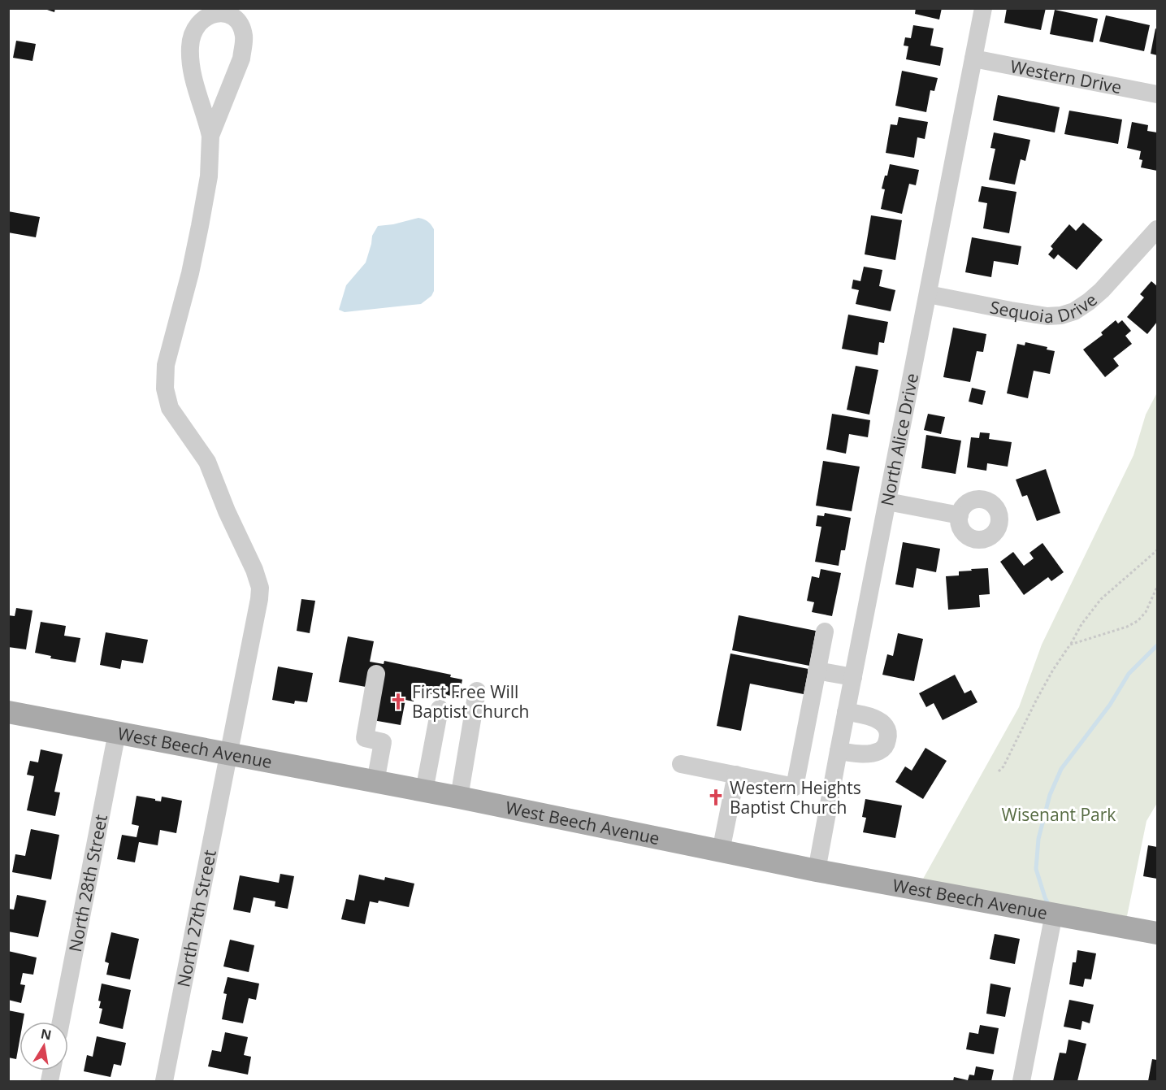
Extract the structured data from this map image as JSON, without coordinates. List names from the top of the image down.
{
  "streets": {
    "main road": ["West Beech Avenue"],
    "street": [
      "Western Drive",
      "Sequoia Drive",
      "North Alice Drive",
      "North 28th Street",
      "North 27th Street"
    ]
  },
  "crossings": [
    ["Western Drive", "North Alice Drive"],
    ["Sequoia Drive", "North Alice Drive"],
    ["North Alice Drive", "West Beech Avenue"],
    ["West Beech Avenue", "North 28th Street"],
    ["West Beech Avenue", "North 27th Street"]
  ],
  "parks": ["Wisenant Park"],
  "places": {
    "church": ["First Free Will Baptist Church", "Western Heights Baptist Church"]
  },
  "north": "top"
}
